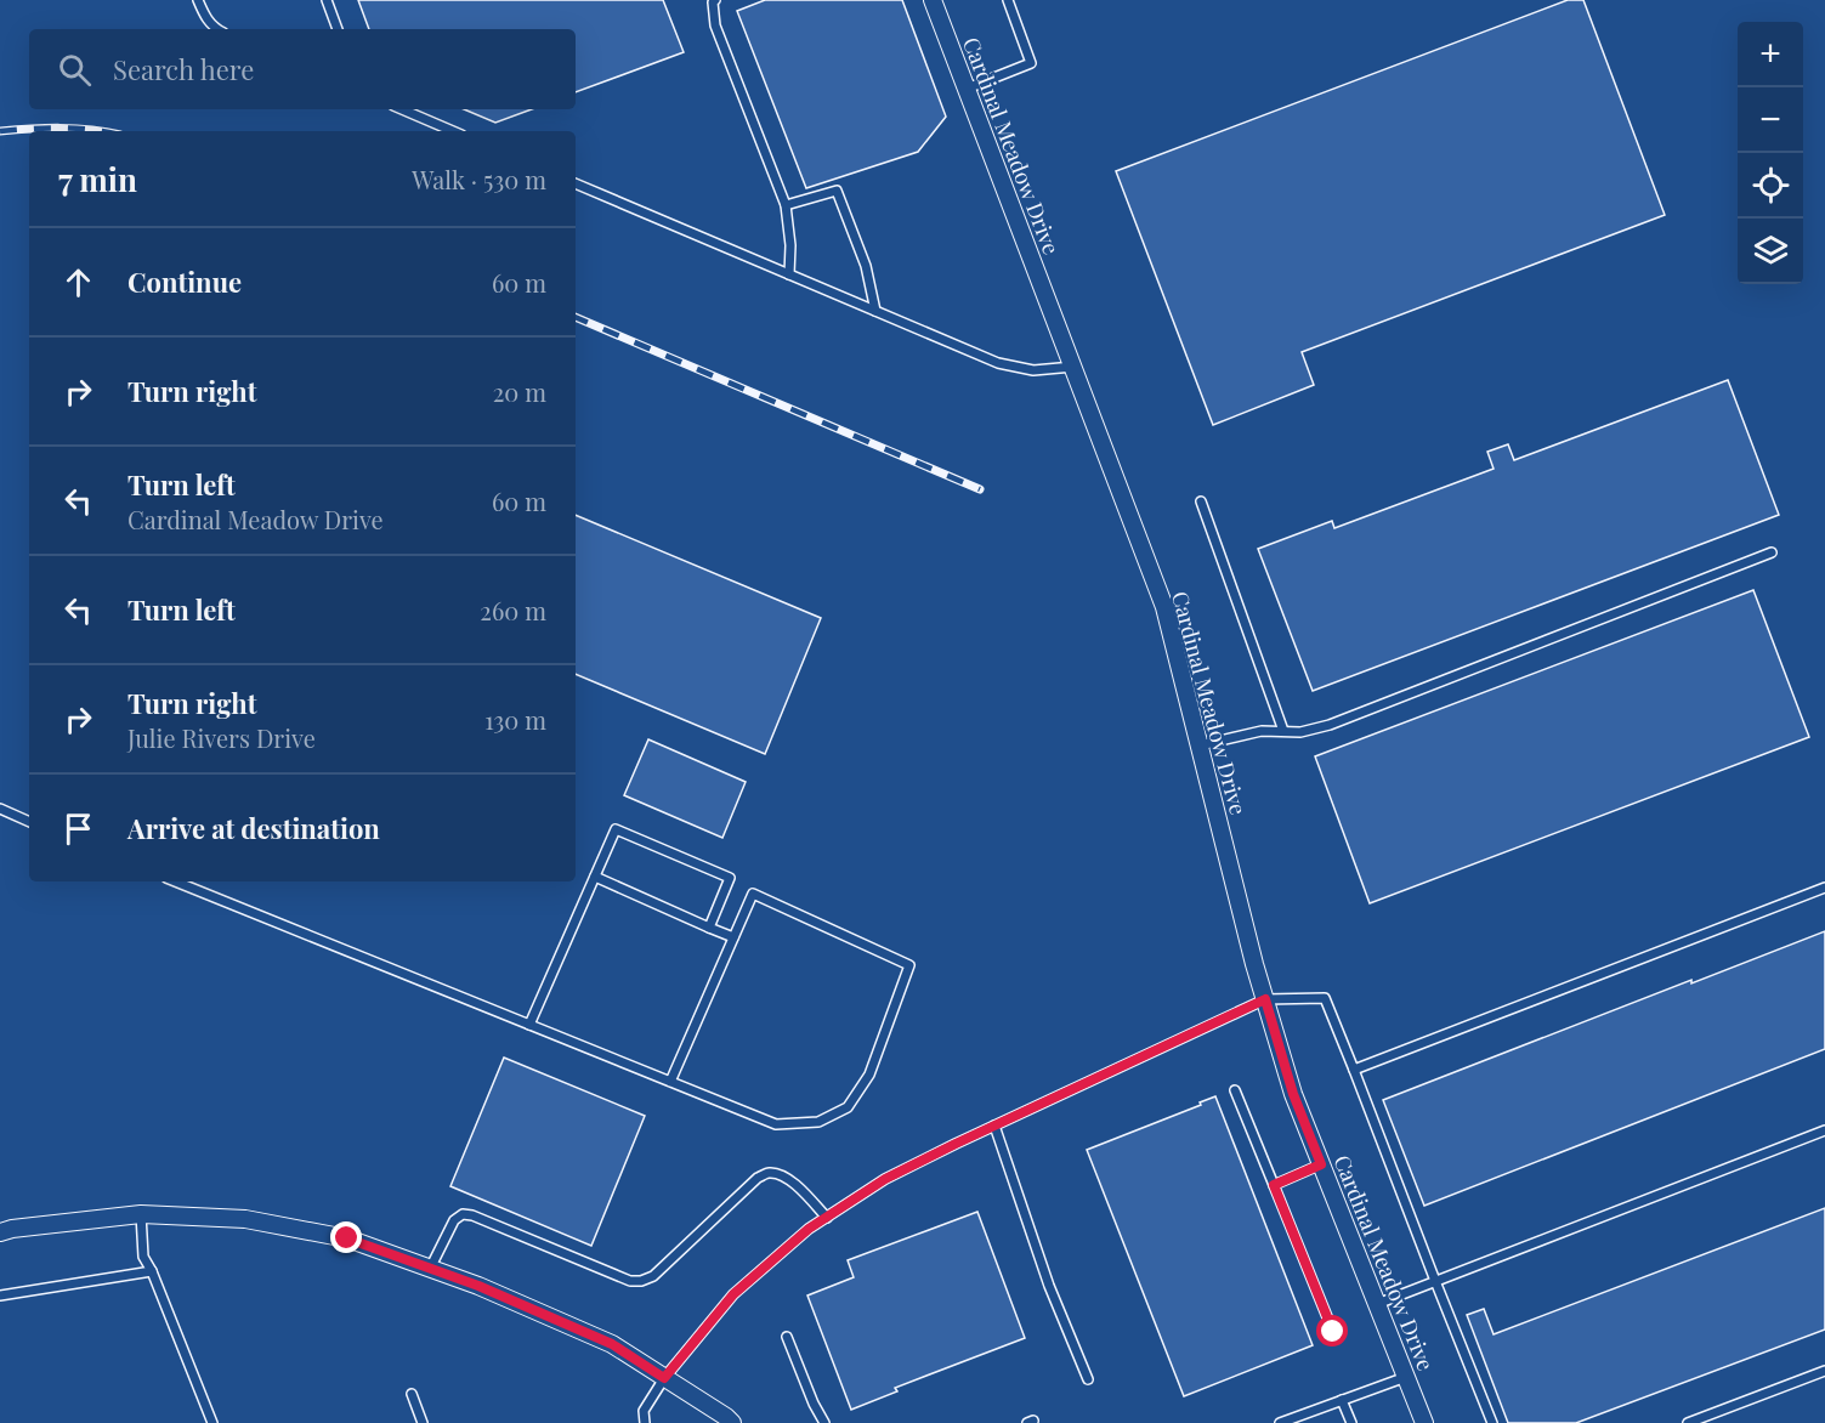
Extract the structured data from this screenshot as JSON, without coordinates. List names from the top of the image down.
{
  "streets": {
    "street": ["Cardinal Meadow Drive"]
  },
  "page": {
    "map_buttons": ["+", "−"],
    "search": "Search here",
    "heading": ["7 min", "Walk · 530 m"],
    "list": [
      ["Continue", "60 m"],
      ["Turn right", "20 m"],
      ["Turn left", "Cardinal Meadow Drive", "60 m"],
      ["Turn left", "260 m"],
      ["Turn right", "Julie Rivers Drive", "130 m"],
      "Arrive at destination"
    ]
  }
}
